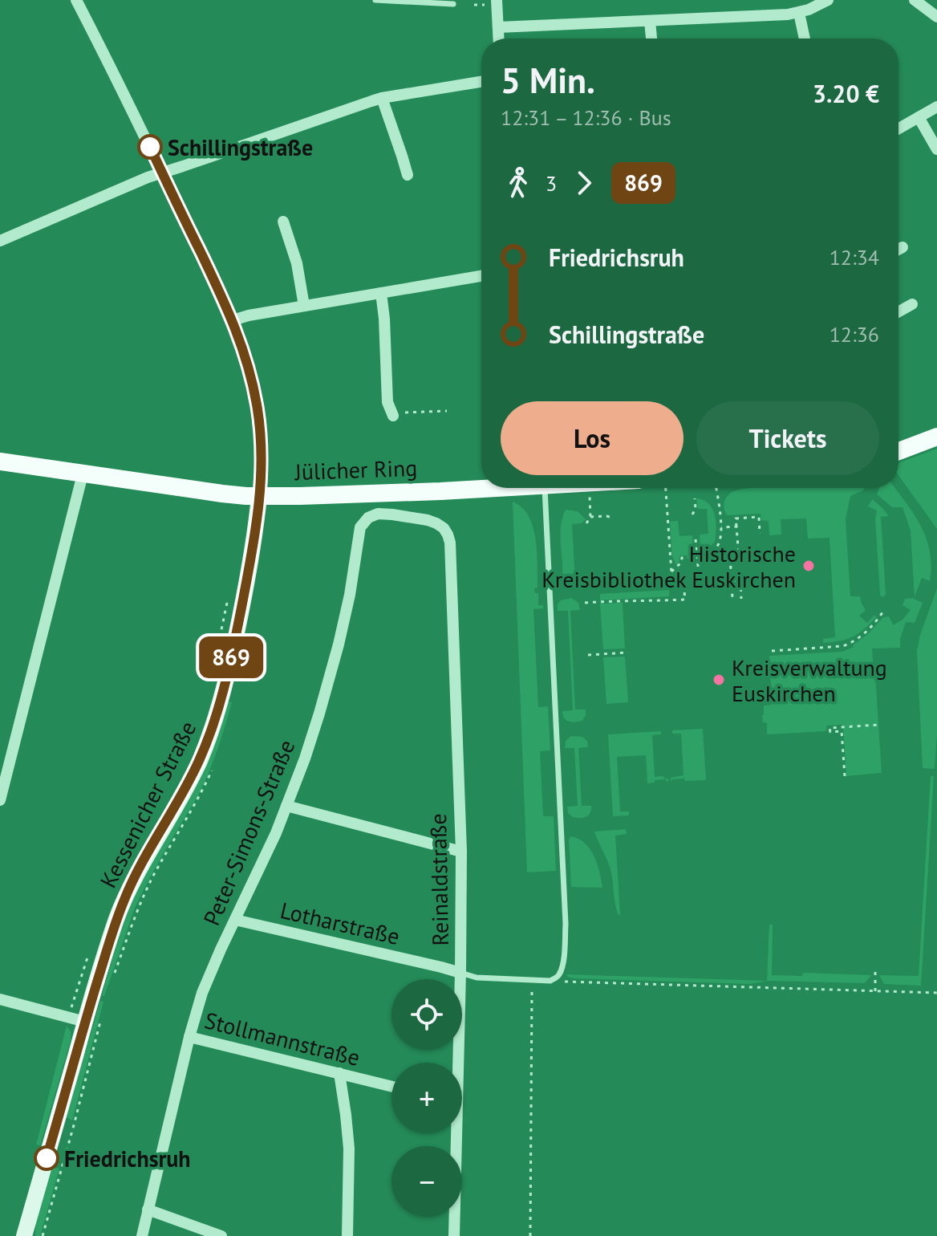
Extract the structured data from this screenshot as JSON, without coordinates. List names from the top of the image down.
{
  "streets": {
    "main road": ["Jülicher Ring", "Kessenicher Straße"],
    "street": [
      "Peter-Simons-Straße",
      "Reinaldstraße",
      "Lotharstraße",
      "Stollmannstraße"
    ]
  },
  "crossings": [
    ["Jülicher Ring", "Kessenicher Straße"],
    ["Peter-Simons-Straße", "Reinaldstraße"],
    ["Peter-Simons-Straße", "Lotharstraße"],
    ["Peter-Simons-Straße", "Stollmannstraße"],
    ["Reinaldstraße", "Lotharstraße"]
  ],
  "places": [
    "Schillingstraße",
    "Historische Kreisbibliothek Euskirchen",
    "Kreisverwaltung Euskirchen",
    "Friedrichsruh"
  ],
  "lines": ["bus line 869"],
  "page": {
    "on_map": "869",
    "heading": ["5 Min.", "12:31 – 12:36 · Bus", "3.20 €"],
    "legs": ["3", "869"],
    "list": [
      {
        "name": "Friedrichsruh",
        "value": "12:34"
      },
      {
        "name": "Schillingstraße",
        "value": "12:36"
      }
    ],
    "buttons": ["Los", "Tickets"],
    "map_buttons": ["+", "−"]
  }
}
